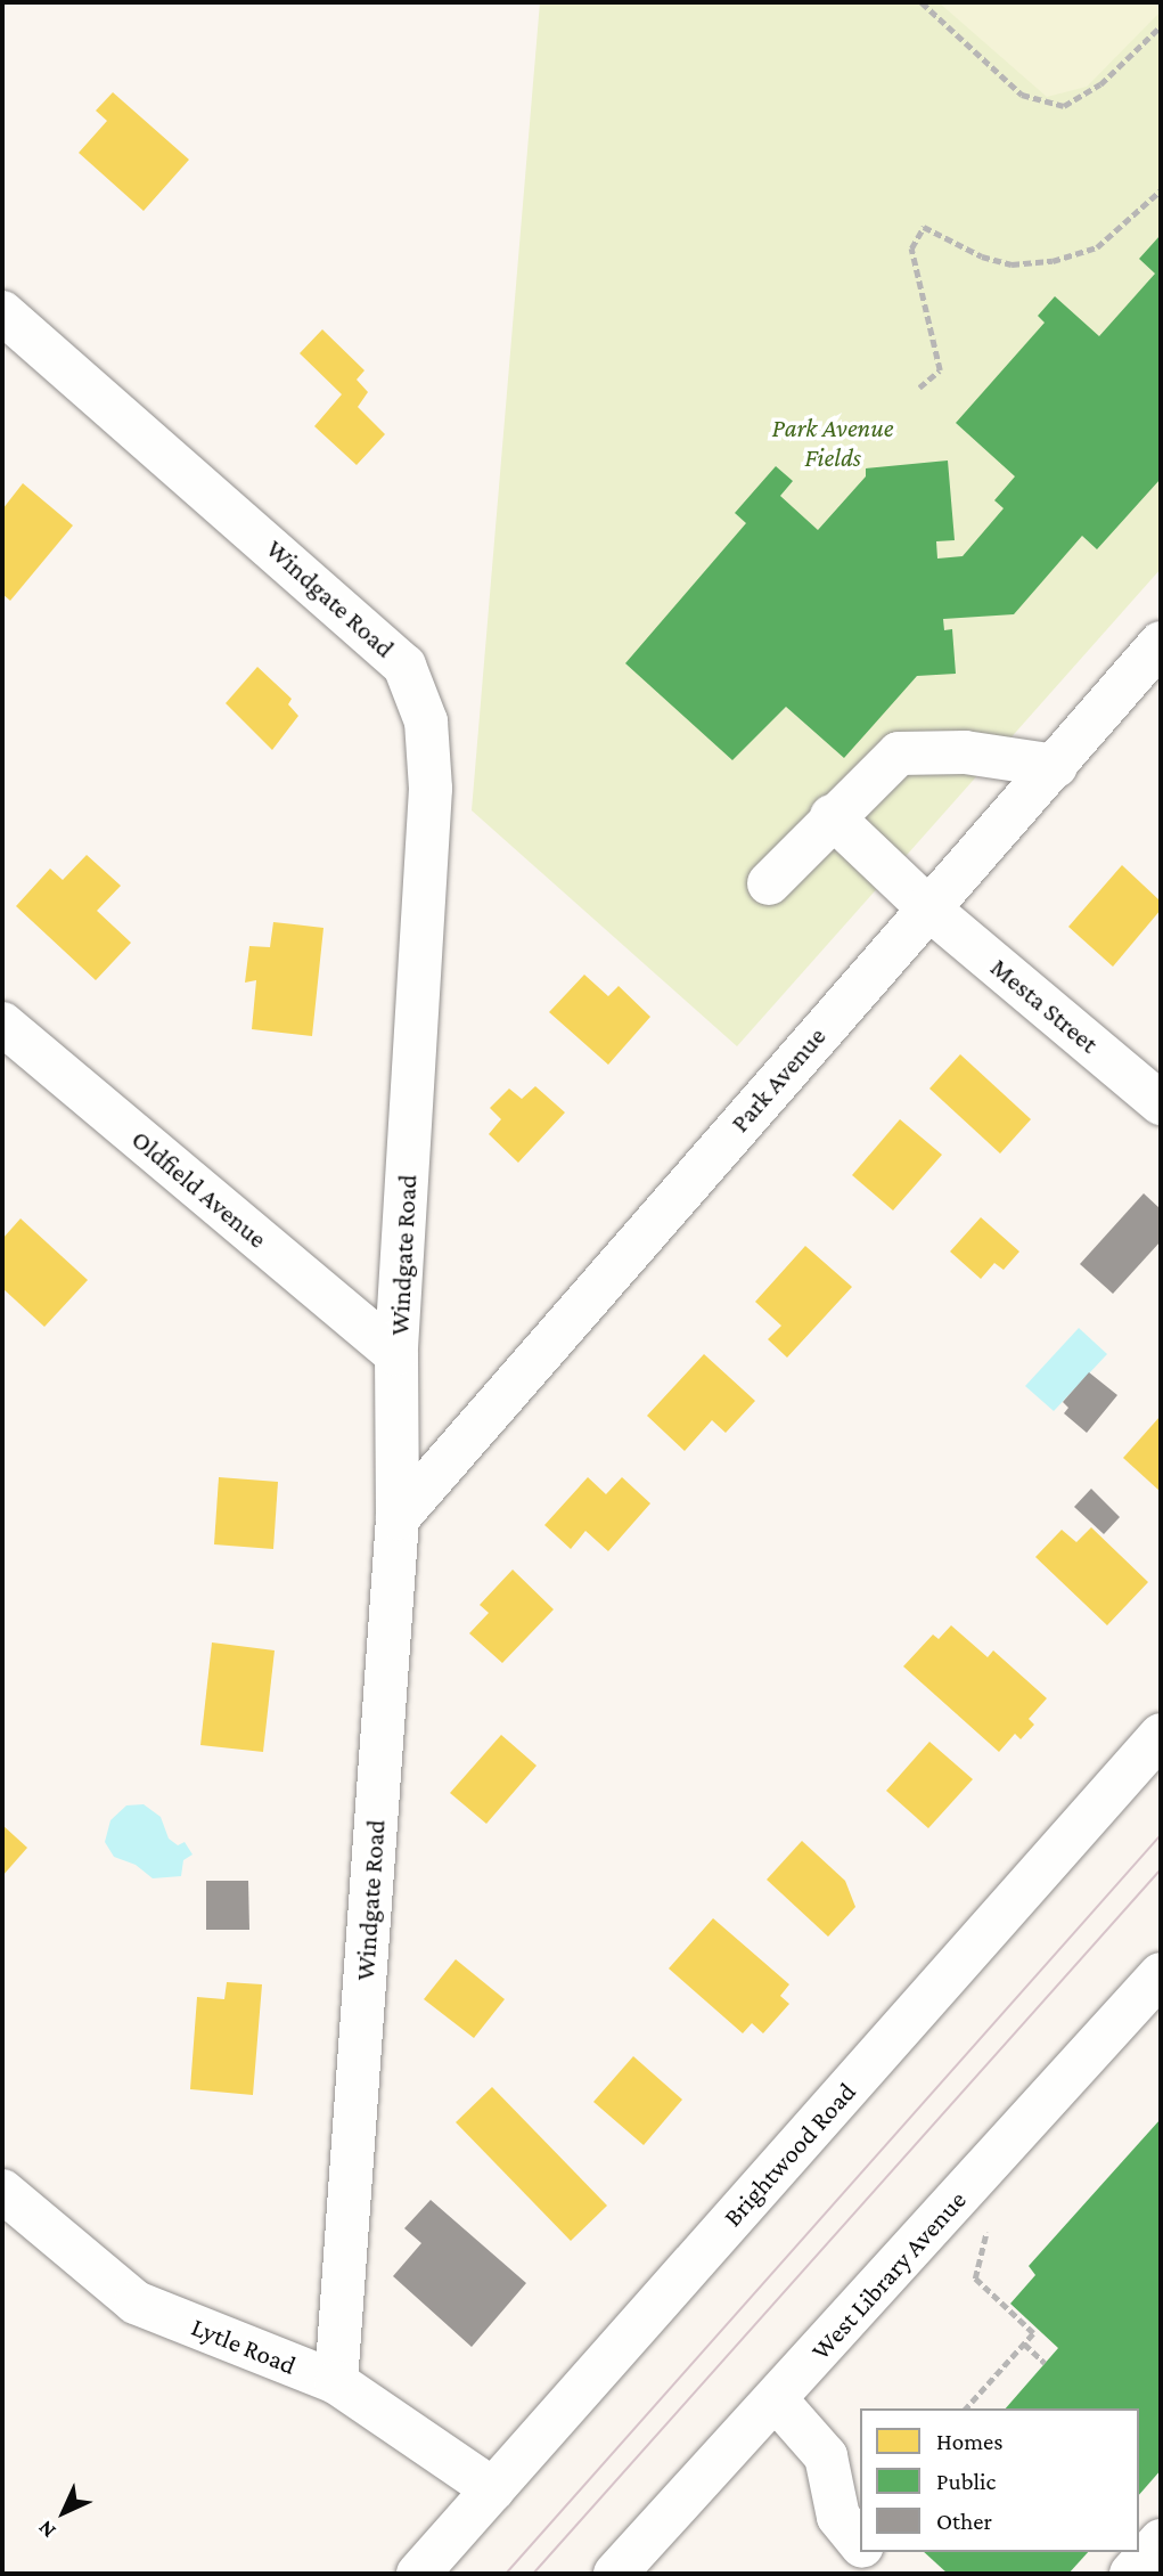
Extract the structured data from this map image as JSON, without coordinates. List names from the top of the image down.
{
  "streets": {
    "street": [
      "Windgate Road",
      "Mesta Street",
      "Park Avenue",
      "Oldfield Avenue",
      "Brightwood Road",
      "West Library Avenue",
      "Lytle Road"
    ]
  },
  "crossings": [
    ["Windgate Road", "Park Avenue"],
    ["Windgate Road", "Oldfield Avenue"],
    ["Windgate Road", "Lytle Road"],
    ["Mesta Street", "Park Avenue"],
    ["Brightwood Road", "Lytle Road"]
  ],
  "parks": ["Park Avenue Fields"],
  "legend": ["Homes", "Public", "Other"],
  "north": "bottom left"
}
